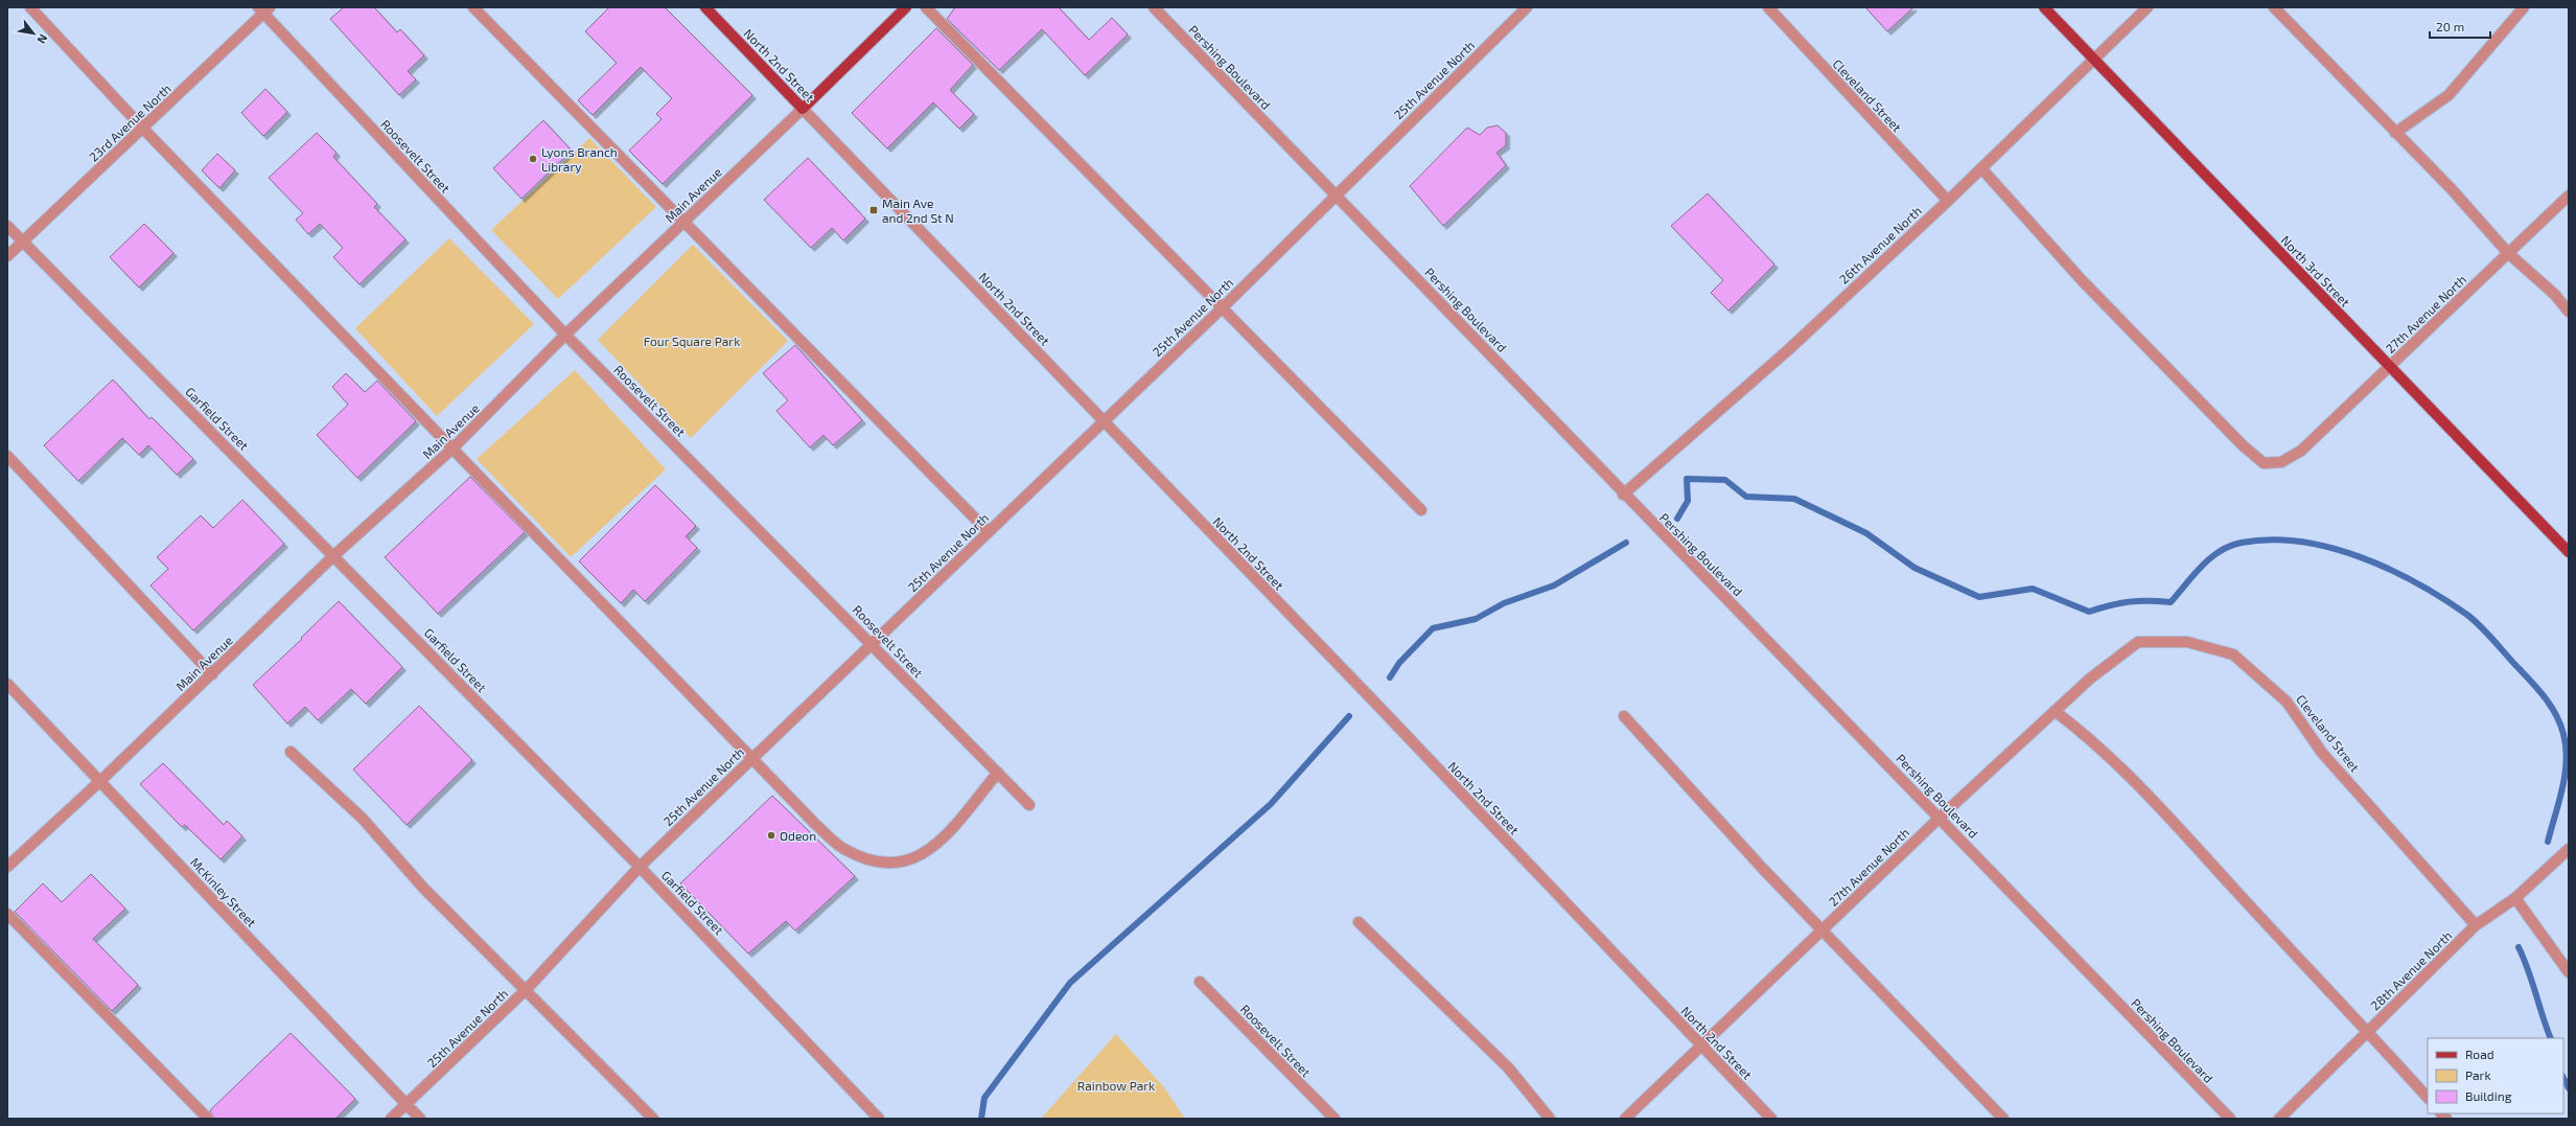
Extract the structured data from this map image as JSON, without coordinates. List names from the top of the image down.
{
  "streets": {
    "main road": ["North 2nd Street", "Main Avenue", "North 3rd Street"],
    "street": [
      "Pershing Boulevard",
      "25th Avenue North",
      "Cleveland Street",
      "23rd Avenue North",
      "Roosevelt Street",
      "26th Avenue North",
      "27th Avenue North",
      "Garfield Street",
      "McKinley Street",
      "28th Avenue North"
    ]
  },
  "crossings": [
    ["North 2nd Street", "25th Avenue North"],
    ["North 2nd Street", "Main Avenue"],
    ["North 2nd Street", "27th Avenue North"],
    ["Pershing Boulevard", "25th Avenue North"],
    ["Pershing Boulevard", "26th Avenue North"],
    ["Pershing Boulevard", "27th Avenue North"],
    ["25th Avenue North", "Roosevelt Street"],
    ["25th Avenue North", "Garfield Street"],
    ["25th Avenue North", "McKinley Street"],
    ["Cleveland Street", "26th Avenue North"],
    ["Cleveland Street", "27th Avenue North"],
    ["Cleveland Street", "28th Avenue North"],
    ["23rd Avenue North", "Roosevelt Street"],
    ["23rd Avenue North", "Garfield Street"],
    ["Roosevelt Street", "Main Avenue"],
    ["Main Avenue", "Garfield Street"],
    ["Main Avenue", "McKinley Street"],
    ["26th Avenue North", "North 3rd Street"],
    ["26th Avenue North", "27th Avenue North"],
    ["North 3rd Street", "27th Avenue North"]
  ],
  "parks": ["Four Square Park", "Rainbow Park"],
  "places": {
    "other": ["Lyons Branch Library", "Odeon"],
    "transit": ["Main Ave and 2nd St N"]
  },
  "legend": ["Road", "Park", "Building"],
  "scale_bar": "20 m",
  "north": "bottom right"
}
